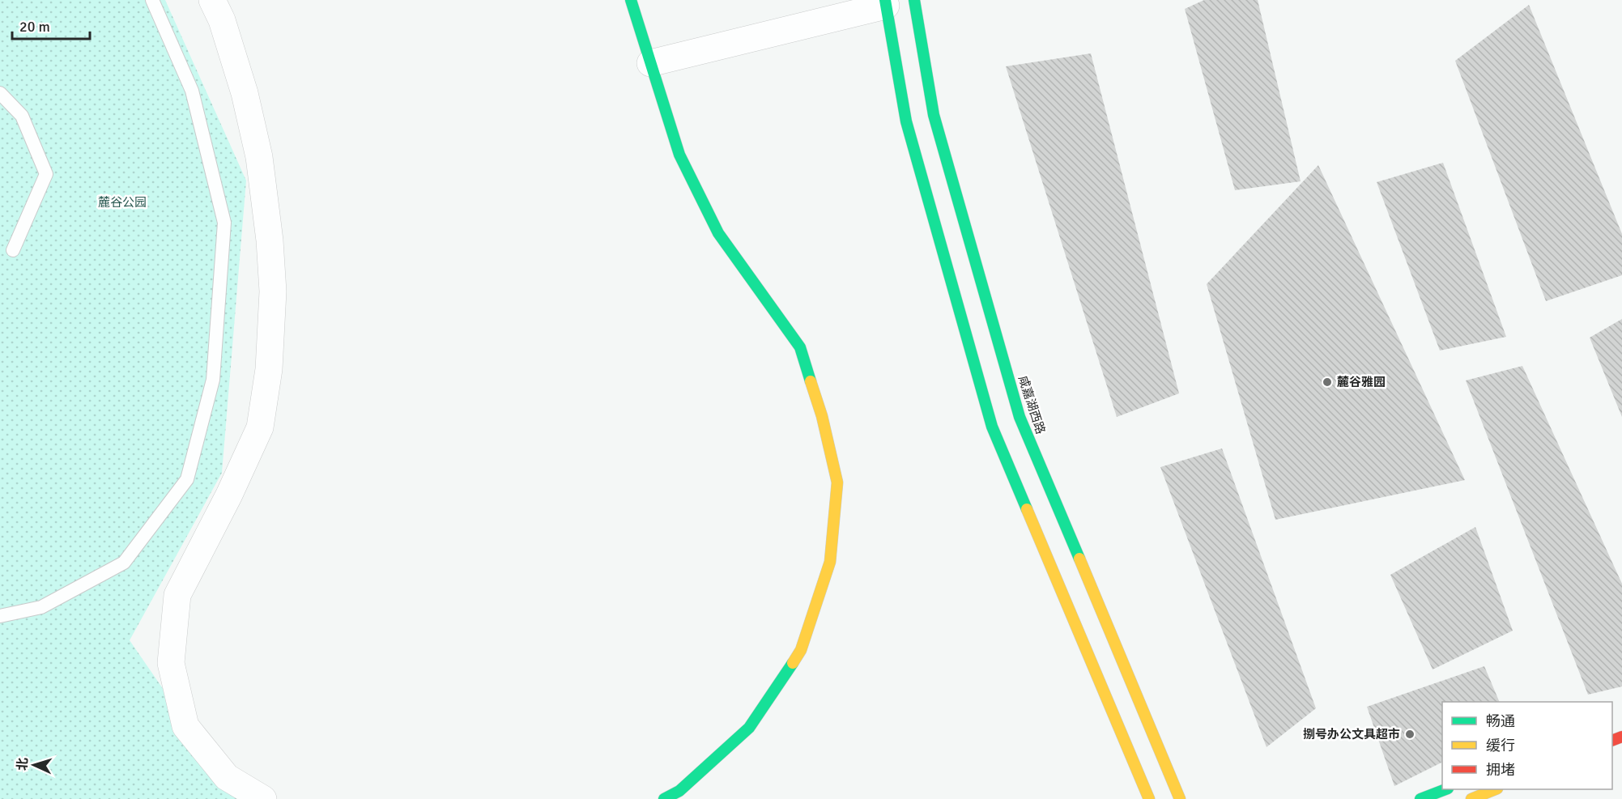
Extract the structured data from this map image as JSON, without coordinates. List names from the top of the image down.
{
  "streets": {
    "main road": ["咸嘉湖西路"]
  },
  "parks": ["麓谷公园"],
  "places": ["麓谷雅园", "捌号办公文具超市"],
  "legend": ["畅通", "缓行", "拥堵"],
  "scale_bar": "20 m",
  "north": "left"
}
